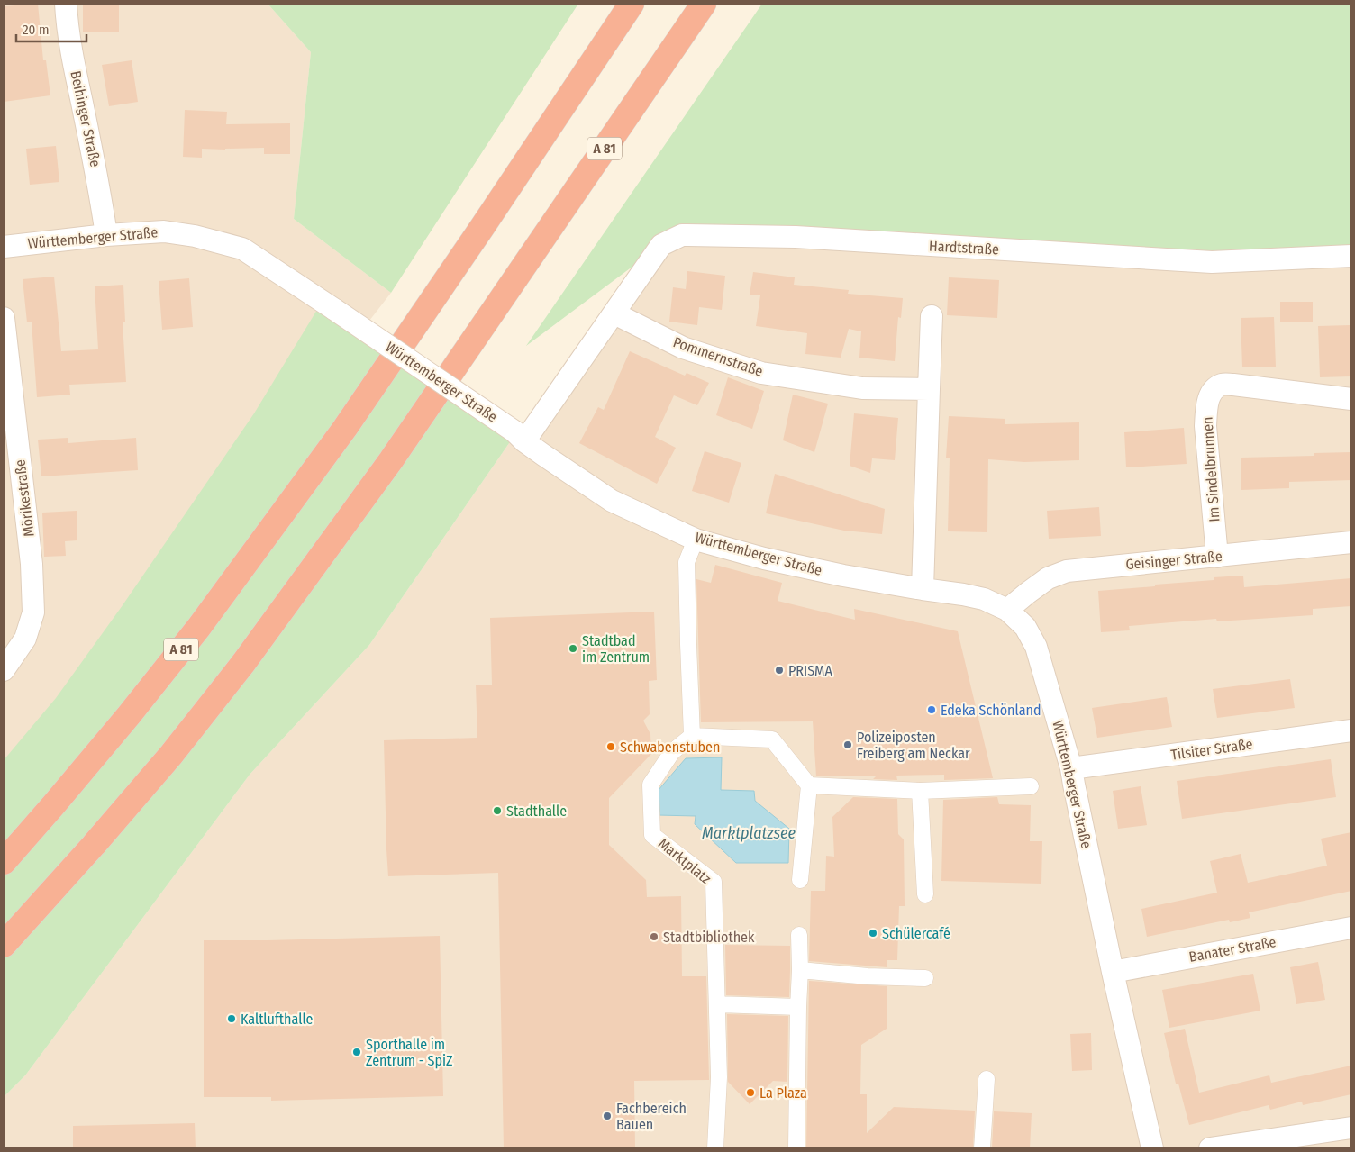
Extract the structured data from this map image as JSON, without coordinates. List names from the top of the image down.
{
  "streets": {
    "highway": ["A 81"],
    "street": [
      "Beihinger Straße",
      "Württemberger Straße",
      "Hardtstraße",
      "Pommernstraße",
      "Im Sindelbrunnen",
      "Mörikestraße",
      "Geisinger Straße",
      "Tilsiter Straße",
      "Marktplatz",
      "Banater Straße"
    ]
  },
  "crossings": [
    ["Beihinger Straße", "Württemberger Straße"],
    ["Württemberger Straße", "Geisinger Straße"],
    ["Württemberger Straße", "Tilsiter Straße"],
    ["Württemberger Straße", "Banater Straße"],
    ["Hardtstraße", "Pommernstraße"],
    ["Im Sindelbrunnen", "Geisinger Straße"]
  ],
  "water": ["Marktplatzsee"],
  "places": [
    "Stadtbad im Zentrum",
    "PRISMA",
    "Edeka Schönland",
    "Polizeiposten Freiberg am Neckar",
    "Schwabenstuben",
    "Stadthalle",
    "Schülercafé",
    "Stadtbibliothek",
    "Kaltlufthalle",
    "Sporthalle im Zentrum - SpiZ",
    "La Plaza",
    "Fachbereich Bauen"
  ],
  "scale_bar": "20 m"
}
